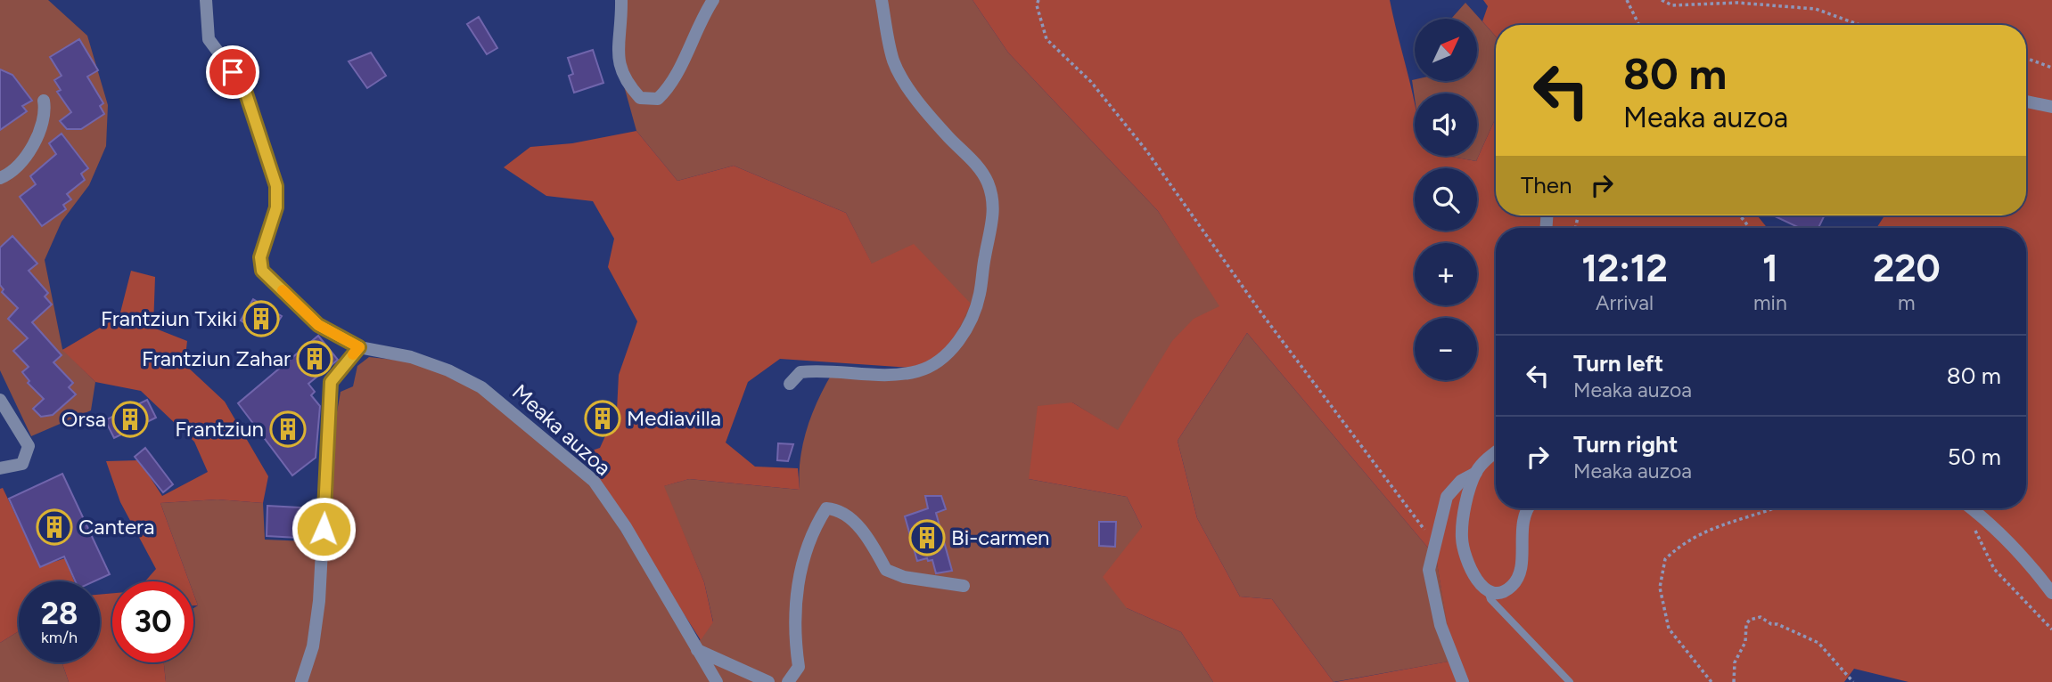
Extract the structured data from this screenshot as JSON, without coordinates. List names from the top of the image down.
{
  "streets": {
    "street": ["Meaka auzoa"]
  },
  "places": {
    "building": [
      "Frantziun Txiki",
      "Frantziun Zahar",
      "Mediavilla",
      "Orsa",
      "Frantziun",
      "Cantera",
      "Bi-carmen"
    ]
  },
  "north": "top right",
  "page": {
    "map_buttons": ["+", "−"],
    "turn": ["80 m", "Meaka auzoa"],
    "then": "Then",
    "eta": [
      "12:12",
      "Arrival",
      "1",
      "min",
      "220",
      "m"
    ],
    "list": [
      {
        "name": "Turn left",
        "note": "Meaka auzoa",
        "value": "80 m"
      },
      {
        "name": "Turn right",
        "note": "Meaka auzoa",
        "value": "50 m"
      }
    ],
    "speed": "28 km/h",
    "limit": "30"
  }
}
